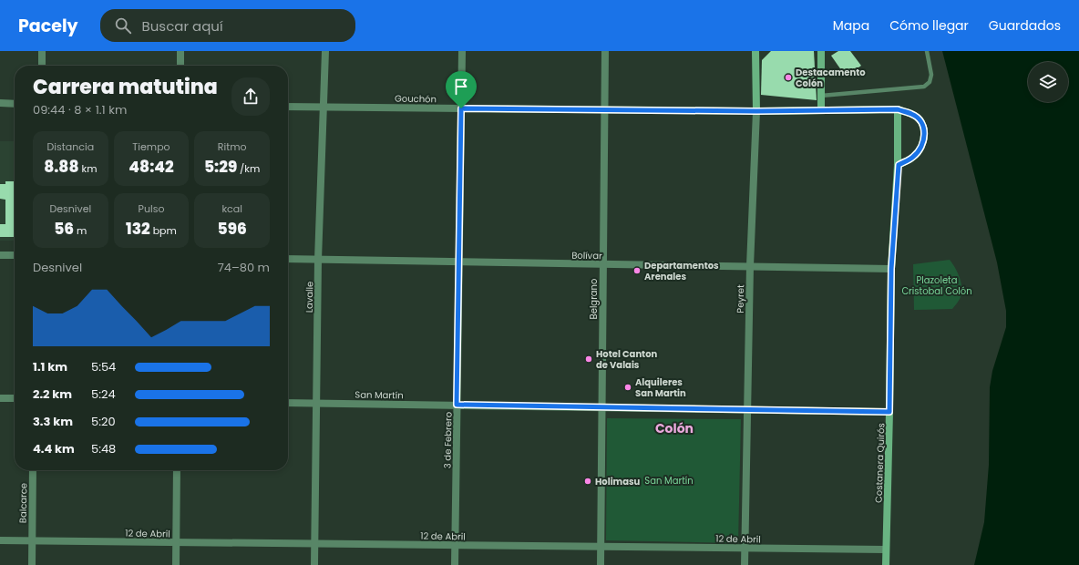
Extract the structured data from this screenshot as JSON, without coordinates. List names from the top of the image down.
{
  "streets": {
    "main road": ["Gouchón", "Peyret", "Costanera Quirós"],
    "street": [
      "Bolívar",
      "Lavalle",
      "Belgrano",
      "San Martín",
      "3 de Febrero",
      "Balcarce",
      "12 de Abril"
    ]
  },
  "crossings": [
    ["Gouchón", "Lavalle"],
    ["Gouchón", "Belgrano"],
    ["Gouchón", "Peyret"],
    ["Gouchón", "3 de Febrero"],
    ["Gouchón", "Costanera Quirós"],
    ["Bolívar", "Lavalle"],
    ["Bolívar", "Belgrano"],
    ["Bolívar", "Peyret"],
    ["Bolívar", "3 de Febrero"],
    ["Bolívar", "Costanera Quirós"],
    ["Lavalle", "San Martín"],
    ["Lavalle", "12 de Abril"],
    ["Belgrano", "San Martín"],
    ["Belgrano", "12 de Abril"],
    ["Peyret", "San Martín"],
    ["Peyret", "12 de Abril"],
    ["San Martín", "3 de Febrero"],
    ["San Martín", "Costanera Quirós"],
    ["3 de Febrero", "12 de Abril"],
    ["Costanera Quirós", "12 de Abril"],
    ["Balcarce", "12 de Abril"]
  ],
  "districts": ["Colón"],
  "parks": ["Plazoleta Cristobal Colón", "San Martín"],
  "places": [
    "Destacamento Colón",
    "Departamentos Arenales",
    "Hotel Canton de Valais",
    "Alquileres San Martin",
    "Holimasu"
  ],
  "page": {
    "header": "Pacely",
    "search": "Buscar aquí",
    "nav": ["Mapa", "Cómo llegar", "Guardados"],
    "heading": ["Carrera matutina", "09:44 · 8 × 1.1 km"],
    "stats": [
      ["Distancia", "8.88 km"],
      ["Tiempo", "48:42"],
      ["Ritmo", "5:29 /km"],
      ["Desnivel", "56 m"],
      ["Pulso", "132 bpm"],
      ["kcal", "596"]
    ],
    "chart": ["Desnivel", "74–80 m"],
    "list": [
      {
        "name": "1.1 km",
        "note": "5:54"
      },
      {
        "name": "2.2 km",
        "note": "5:24"
      },
      {
        "name": "3.3 km",
        "note": "5:20"
      },
      {
        "name": "4.4 km",
        "note": "5:48"
      }
    ]
  }
}
